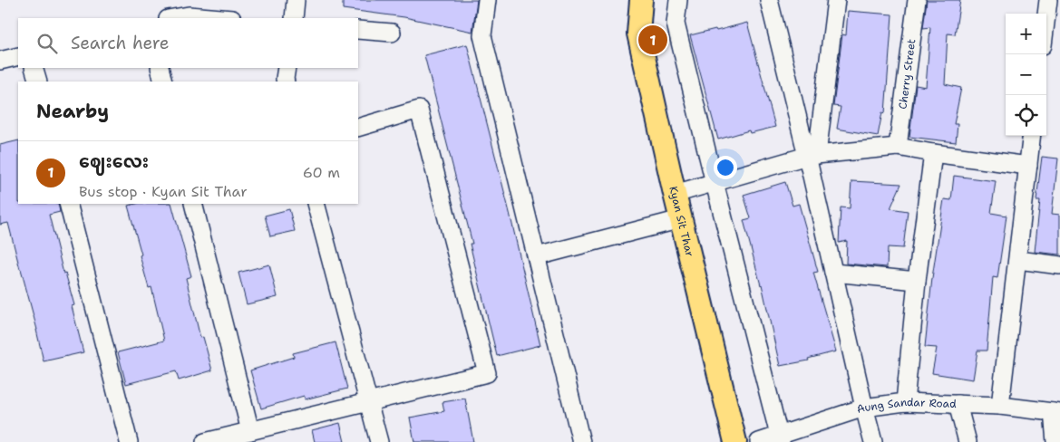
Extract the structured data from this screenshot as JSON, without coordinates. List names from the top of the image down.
{
  "streets": {
    "main road": ["Kyan Sit Thar"],
    "street": ["Cherry Street", "Aung Sandar Road"]
  },
  "page": {
    "map_buttons": ["+", "−"],
    "search": "Search here",
    "pins": "1",
    "heading": "Nearby",
    "list": [
      {
        "mark": "1",
        "name": "ဈေးလေး",
        "note": "Bus stop · Kyan Sit Thar",
        "value": "60 m"
      }
    ]
  }
}
